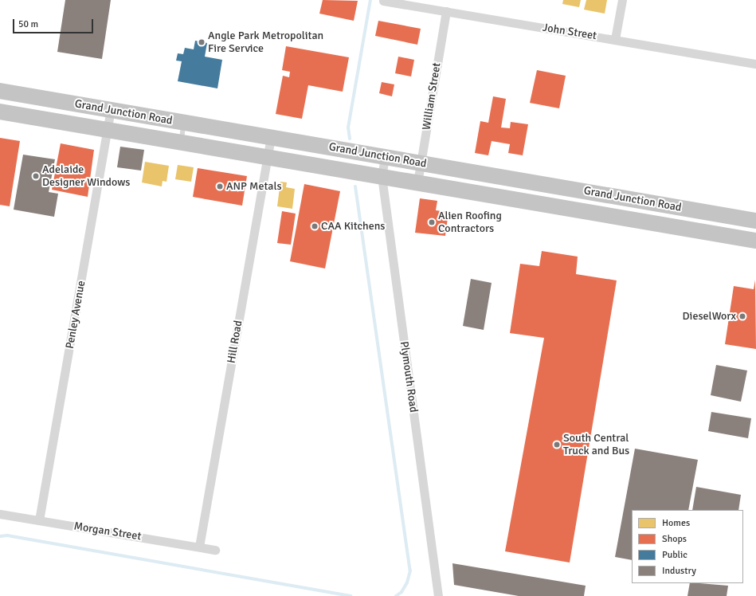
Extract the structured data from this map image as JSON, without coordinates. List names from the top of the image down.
{
  "streets": {
    "highway": ["Grand Junction Road"],
    "street": [
      "John Street",
      "William Street",
      "Penley Avenue",
      "Hill Road",
      "Plymouth Road",
      "Morgan Street"
    ]
  },
  "crossings": [
    ["John Street", "William Street"],
    ["William Street", "Grand Junction Road"],
    ["Grand Junction Road", "Penley Avenue"],
    ["Grand Junction Road", "Hill Road"],
    ["Grand Junction Road", "Plymouth Road"],
    ["Penley Avenue", "Morgan Street"],
    ["Hill Road", "Morgan Street"]
  ],
  "places": [
    "Angle Park Metropolitan Fire Service",
    "Adelaide Designer Windows",
    "ANP Metals",
    "Alien Roofing Contractors",
    "CAA Kitchens",
    "DieselWorx",
    "South Central Truck and Bus"
  ],
  "legend": [
    "Homes",
    "Shops",
    "Public",
    "Industry"
  ],
  "scale_bar": "50 m"
}
